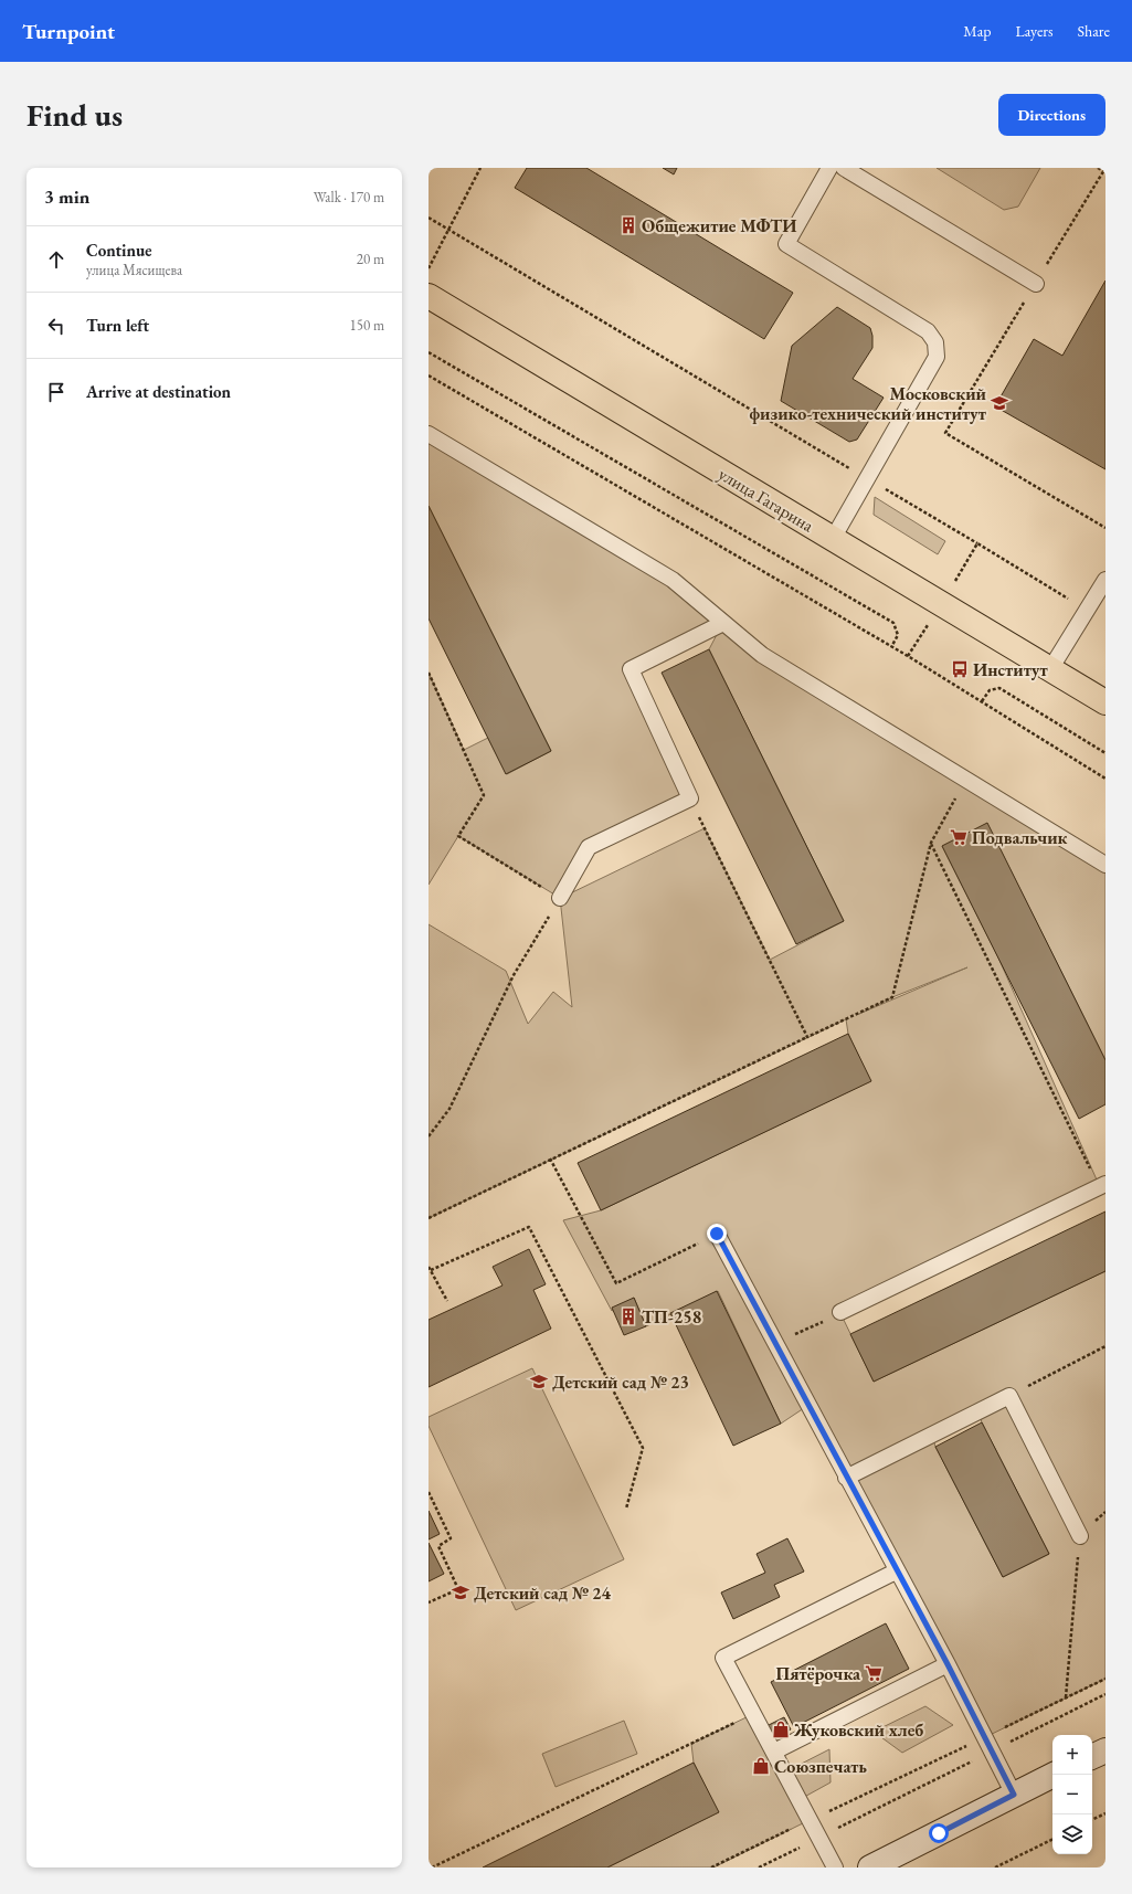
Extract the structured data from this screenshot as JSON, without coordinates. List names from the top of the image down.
{
  "streets": {
    "main road": ["улица Гагарина"]
  },
  "places": {
    "building": ["Общежитие МФТИ", "ТП-258"],
    "school or university": ["Московский физико-технический институт", "Детский сад № 23", "Детский сад № 24"],
    "bus stop": ["Институт"],
    "supermarket": ["Подвальчик", "Пятёрочка"],
    "shop": ["Жуковский хлеб", "Союзпечать"]
  },
  "page": {
    "header": "Turnpoint",
    "nav": ["Map", "Layers", "Share"],
    "buttons": "Directions",
    "title": "Find us",
    "heading": ["3 min", "Walk · 170 m"],
    "list": [
      ["Continue", "улица Мясищева", "20 m"],
      ["Turn left", "150 m"],
      "Arrive at destination"
    ],
    "map_buttons": ["+", "−"]
  }
}
